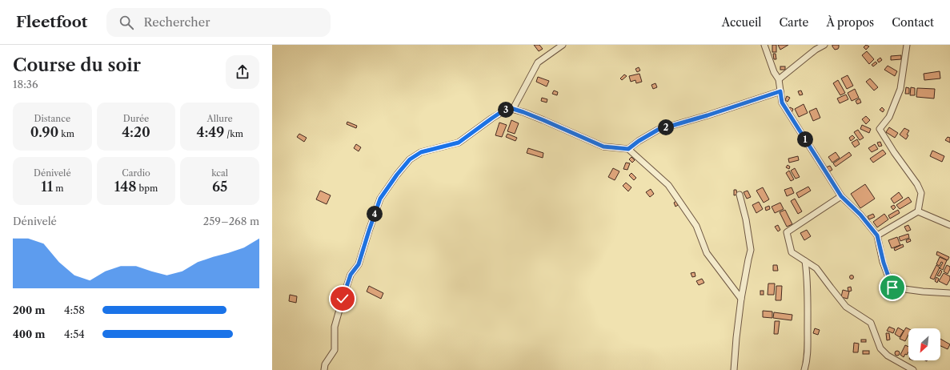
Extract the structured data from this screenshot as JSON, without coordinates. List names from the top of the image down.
{
  "north": "bottom left",
  "page": {
    "header": "Fleetfoot",
    "search": "Rechercher",
    "nav": [
      "Accueil",
      "Carte",
      "À propos",
      "Contact"
    ],
    "heading": ["Course du soir", "18:36"],
    "stats": [
      ["Distance", "0.90 km"],
      ["Durée", "4:20"],
      ["Allure", "4:49 /km"],
      ["Dénivelé", "11 m"],
      ["Cardio", "148 bpm"],
      ["kcal", "65"]
    ],
    "pins": [
      "3",
      "2",
      "1",
      "4"
    ],
    "chart": ["Dénivelé", "259–268 m"],
    "list": [
      {
        "name": "200 m",
        "note": "4:58"
      },
      {
        "name": "400 m",
        "note": "4:54"
      }
    ]
  }
}
